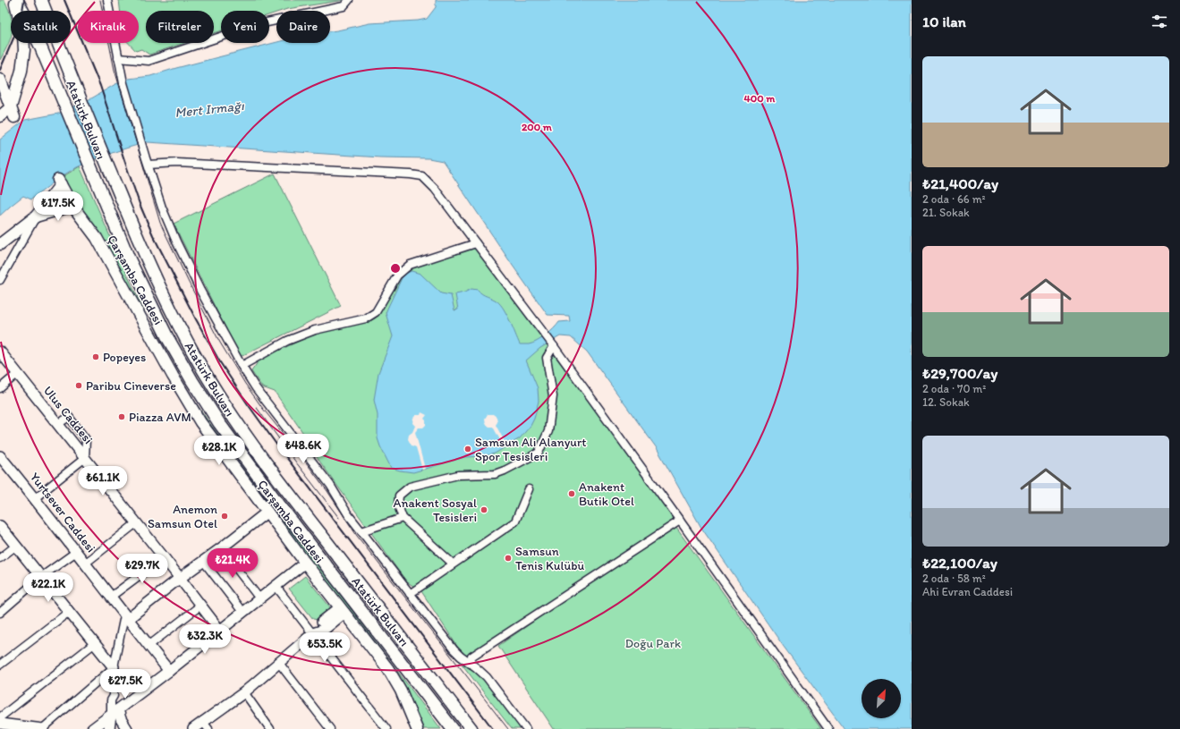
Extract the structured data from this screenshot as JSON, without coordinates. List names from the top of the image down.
{
  "streets": {
    "main road": ["Atatürk Bulvarı", "Çarşamba Caddesi"],
    "street": ["Ulus Caddesi", "Yurtsever Caddesi"]
  },
  "water": ["Mert Irmağı"],
  "parks": ["Doğu Park"],
  "places": [
    "Popeyes",
    "Paribu Cineverse",
    "Piazza AVM",
    "Samsun Ali Alanyurt Spor Tesisleri",
    "Anakent Butik Otel",
    "Anakent Sosyal Tesisleri",
    "Anemon Samsun Otel",
    "Samsun Tenis Kulübü"
  ],
  "north": "top right",
  "page": {
    "heading": "10 ilan",
    "chip": [
      "Satılık",
      "Kiralık",
      "Filtreler",
      "Yeni",
      "Daire"
    ],
    "list": [
      {
        "name": "₺21,400/ay",
        "note": "2 oda · 66 m² · 21. Sokak"
      },
      {
        "name": "₺29,700/ay",
        "note": "2 oda · 70 m² · 12. Sokak"
      },
      {
        "name": "₺22,100/ay",
        "note": "2 oda · 58 m² · Ahi Evran Caddesi"
      }
    ],
    "price": [
      "₺17.5K",
      "₺48.6K",
      "₺28.1K",
      "₺61.1K",
      "₺21.4K",
      "₺29.7K",
      "₺22.1K",
      "₺32.3K",
      "₺53.5K",
      "₺27.5K"
    ]
  },
  "rings": ["400 m", "200 m"]
}
